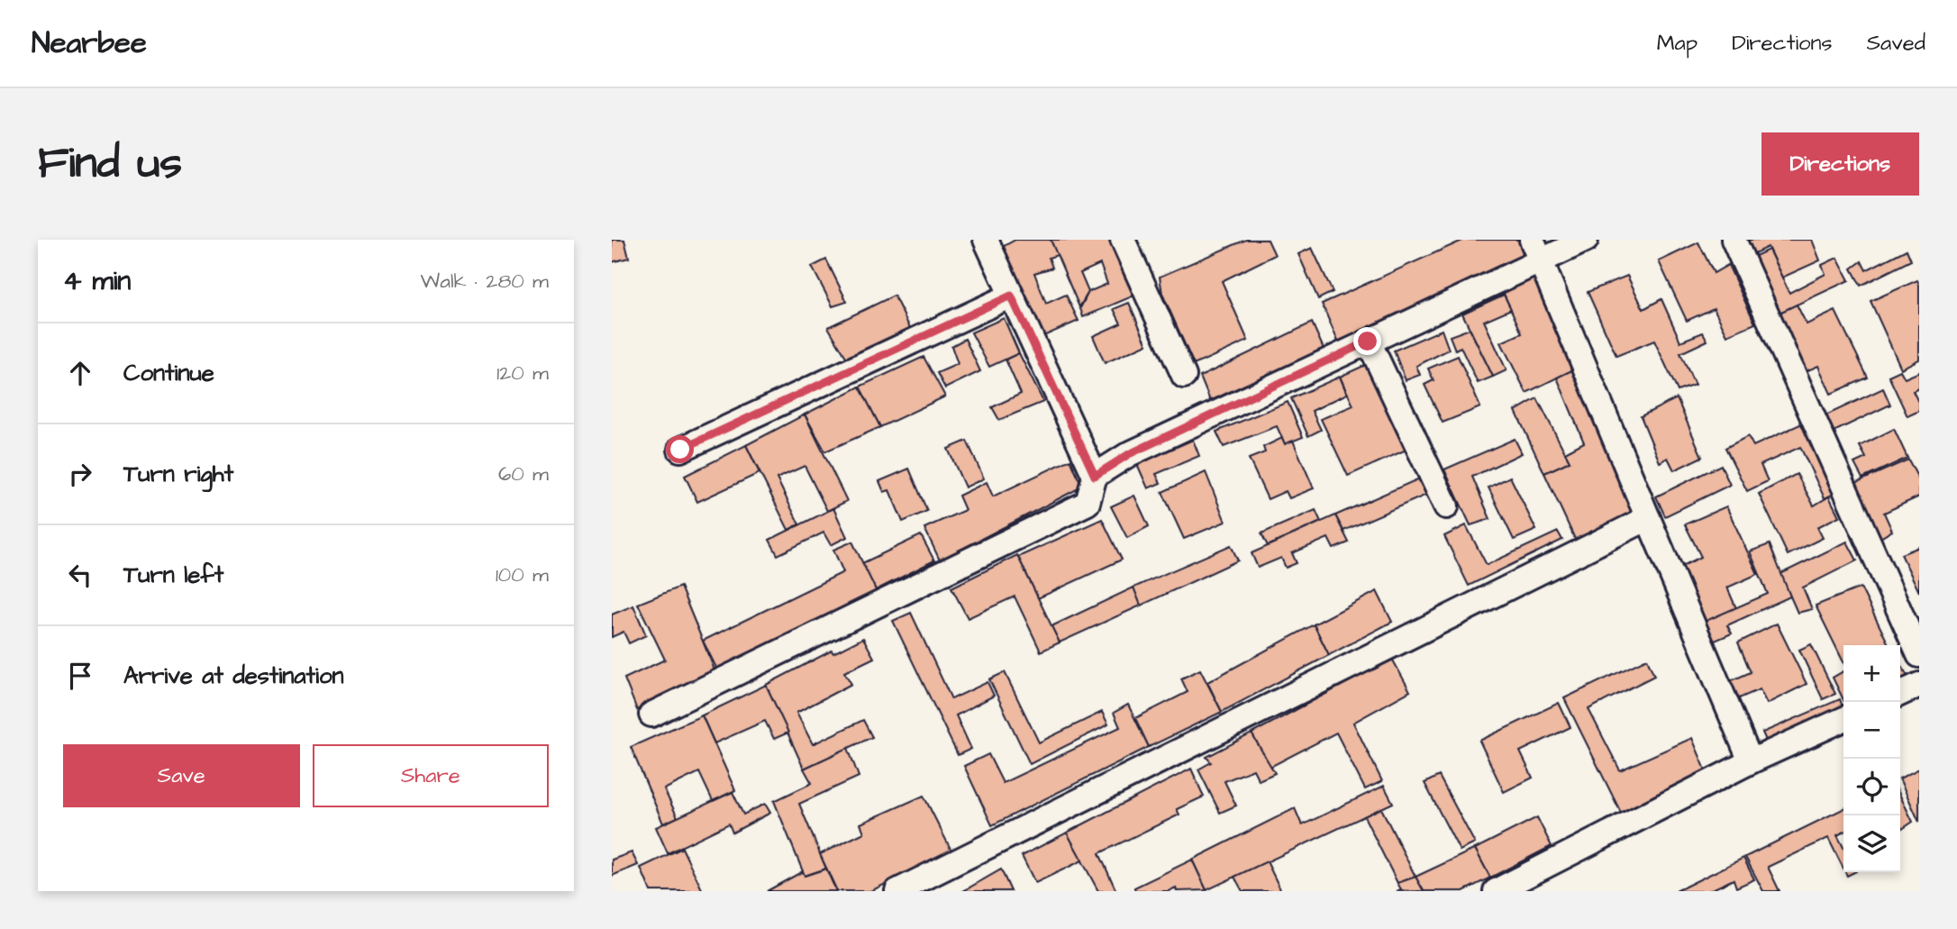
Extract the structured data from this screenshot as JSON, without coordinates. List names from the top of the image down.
{
  "page": {
    "header": "Nearbee",
    "nav": ["Map", "Directions", "Saved"],
    "buttons": [
      "Directions",
      ["Save", "Share"]
    ],
    "title": "Find us",
    "heading": ["4 min", "Walk · 280 m"],
    "list": [
      ["Continue", "120 m"],
      ["Turn right", "60 m"],
      ["Turn left", "100 m"],
      "Arrive at destination"
    ],
    "map_buttons": ["+", "−"]
  }
}
